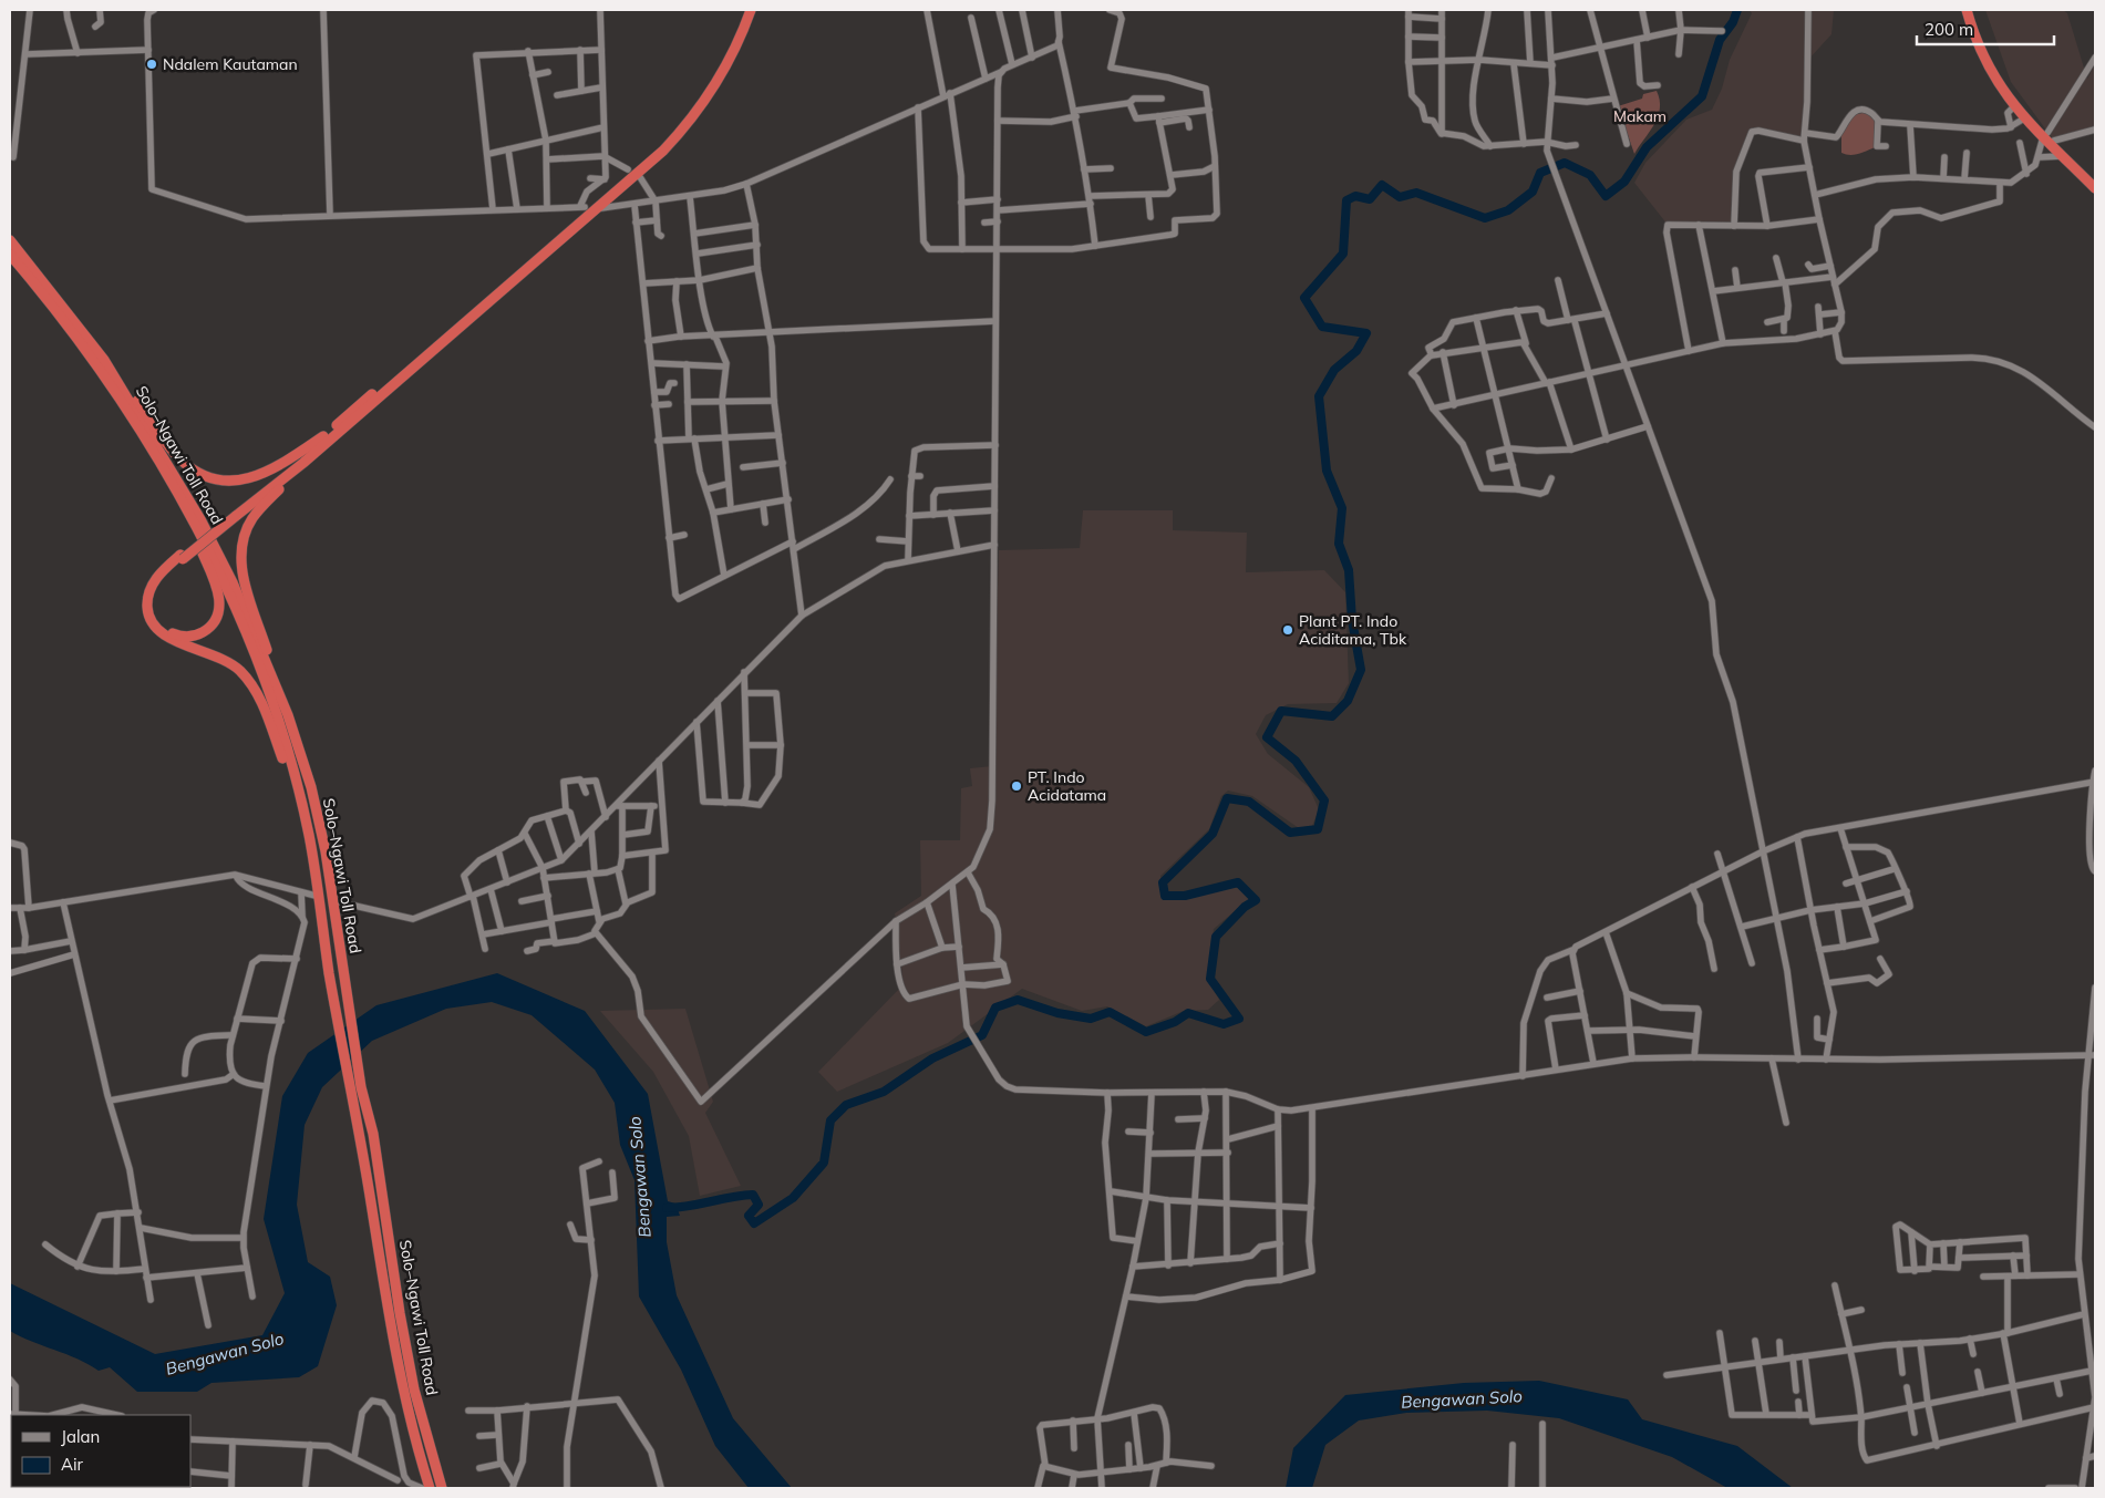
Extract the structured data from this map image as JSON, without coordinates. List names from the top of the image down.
{
  "streets": {
    "highway": ["Solo–Ngawi Toll Road"]
  },
  "water": ["Bengawan Solo"],
  "parks": ["Makam"],
  "places": ["Ndalem Kautaman", "Plant PT. Indo Aciditama, Tbk", "PT. Indo Acidatama"],
  "legend": ["Jalan", "Air"],
  "scale_bar": "200 m"
}
